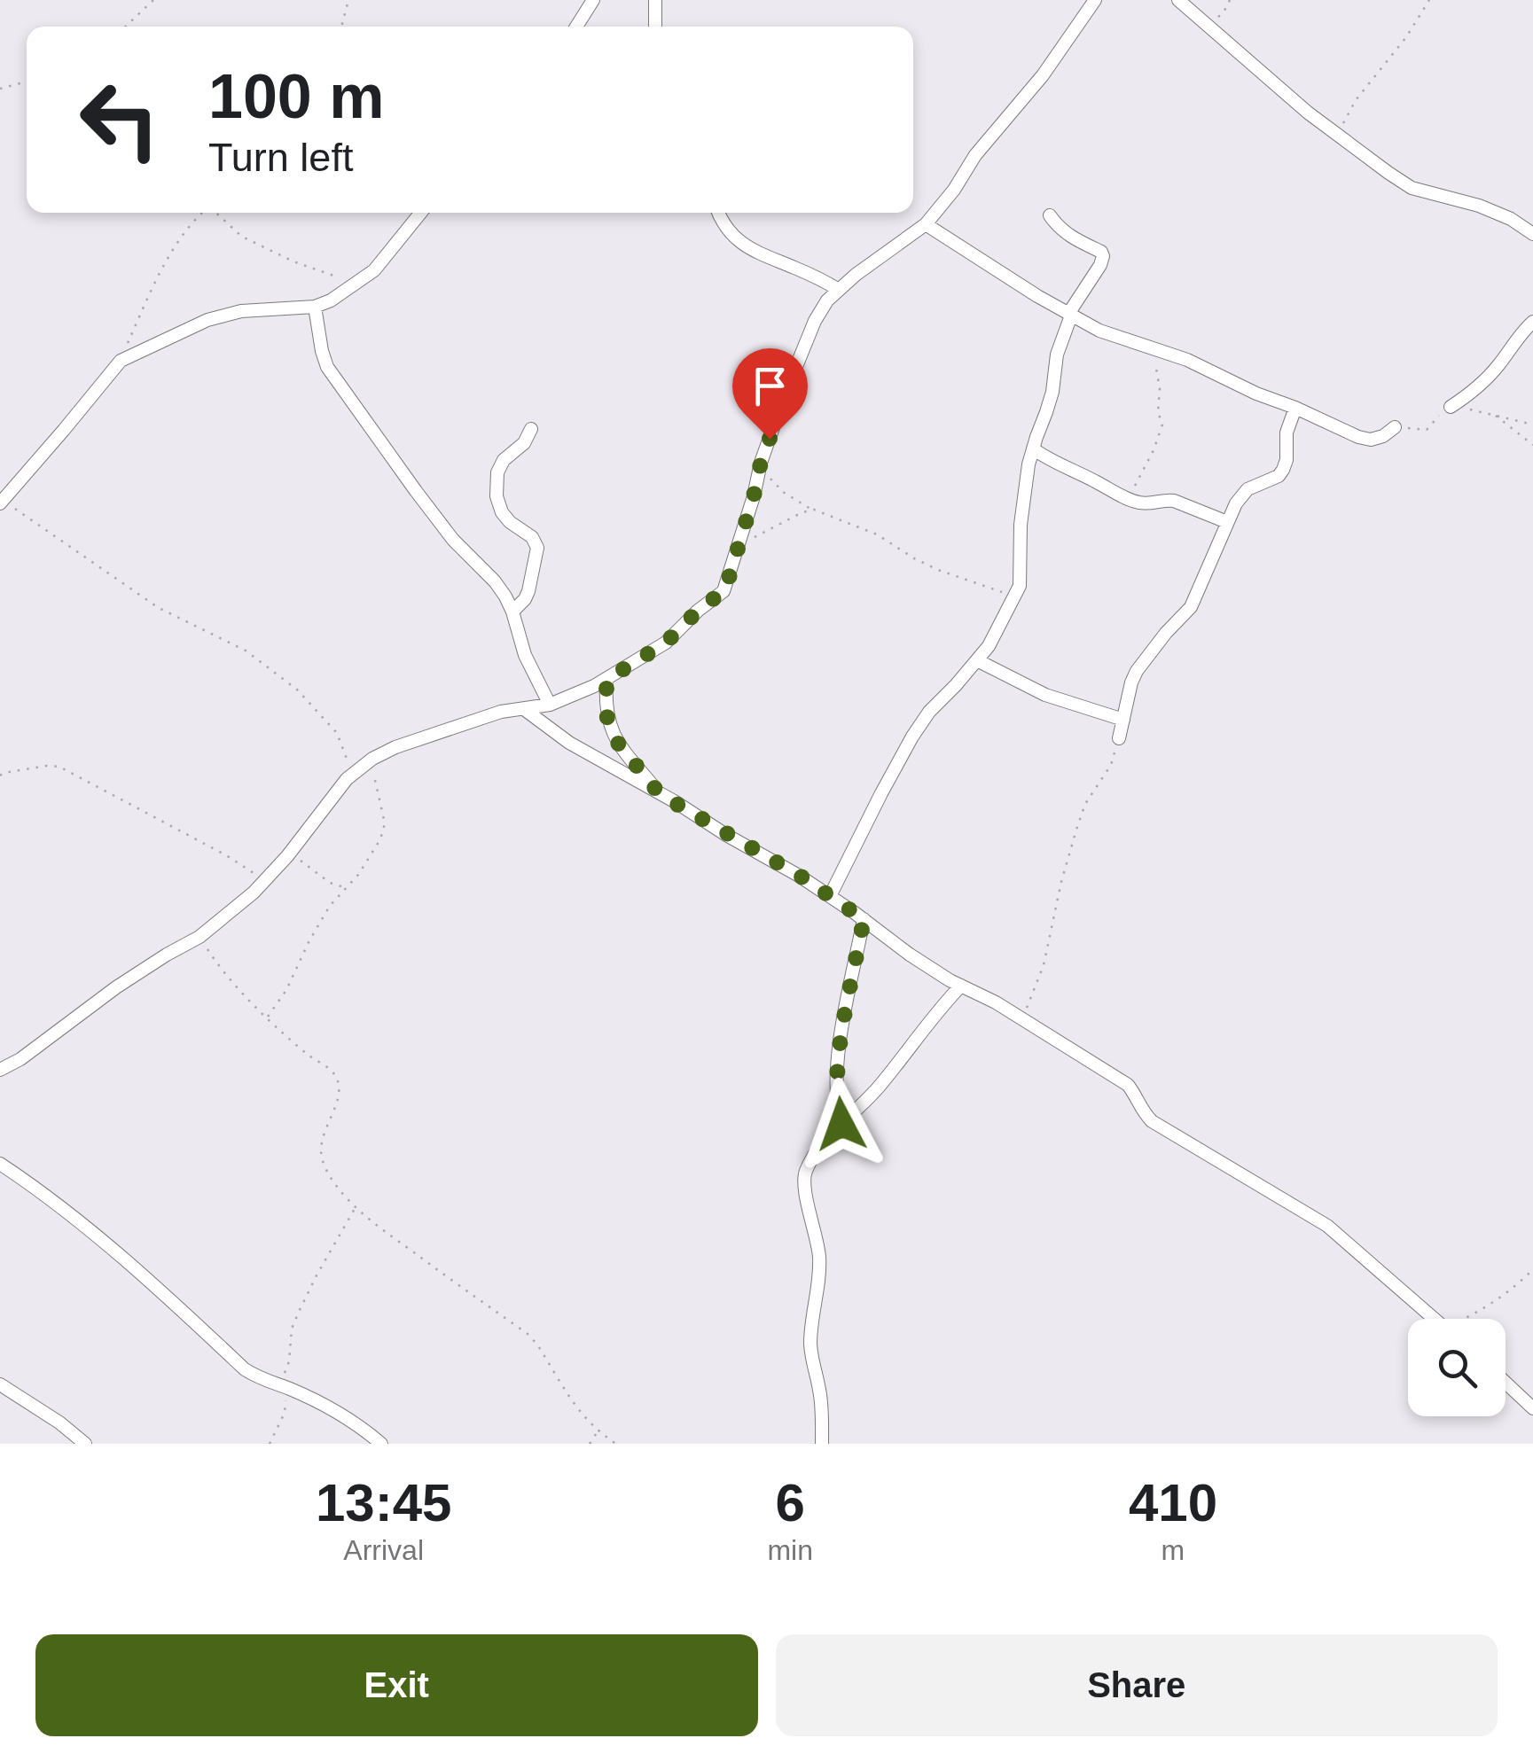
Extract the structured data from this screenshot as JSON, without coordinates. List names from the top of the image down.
{
  "page": {
    "turn": ["100 m", "Turn left"],
    "eta": [
      "13:45",
      "Arrival",
      "6",
      "min",
      "410",
      "m"
    ],
    "buttons": ["Exit", "Share"]
  }
}
